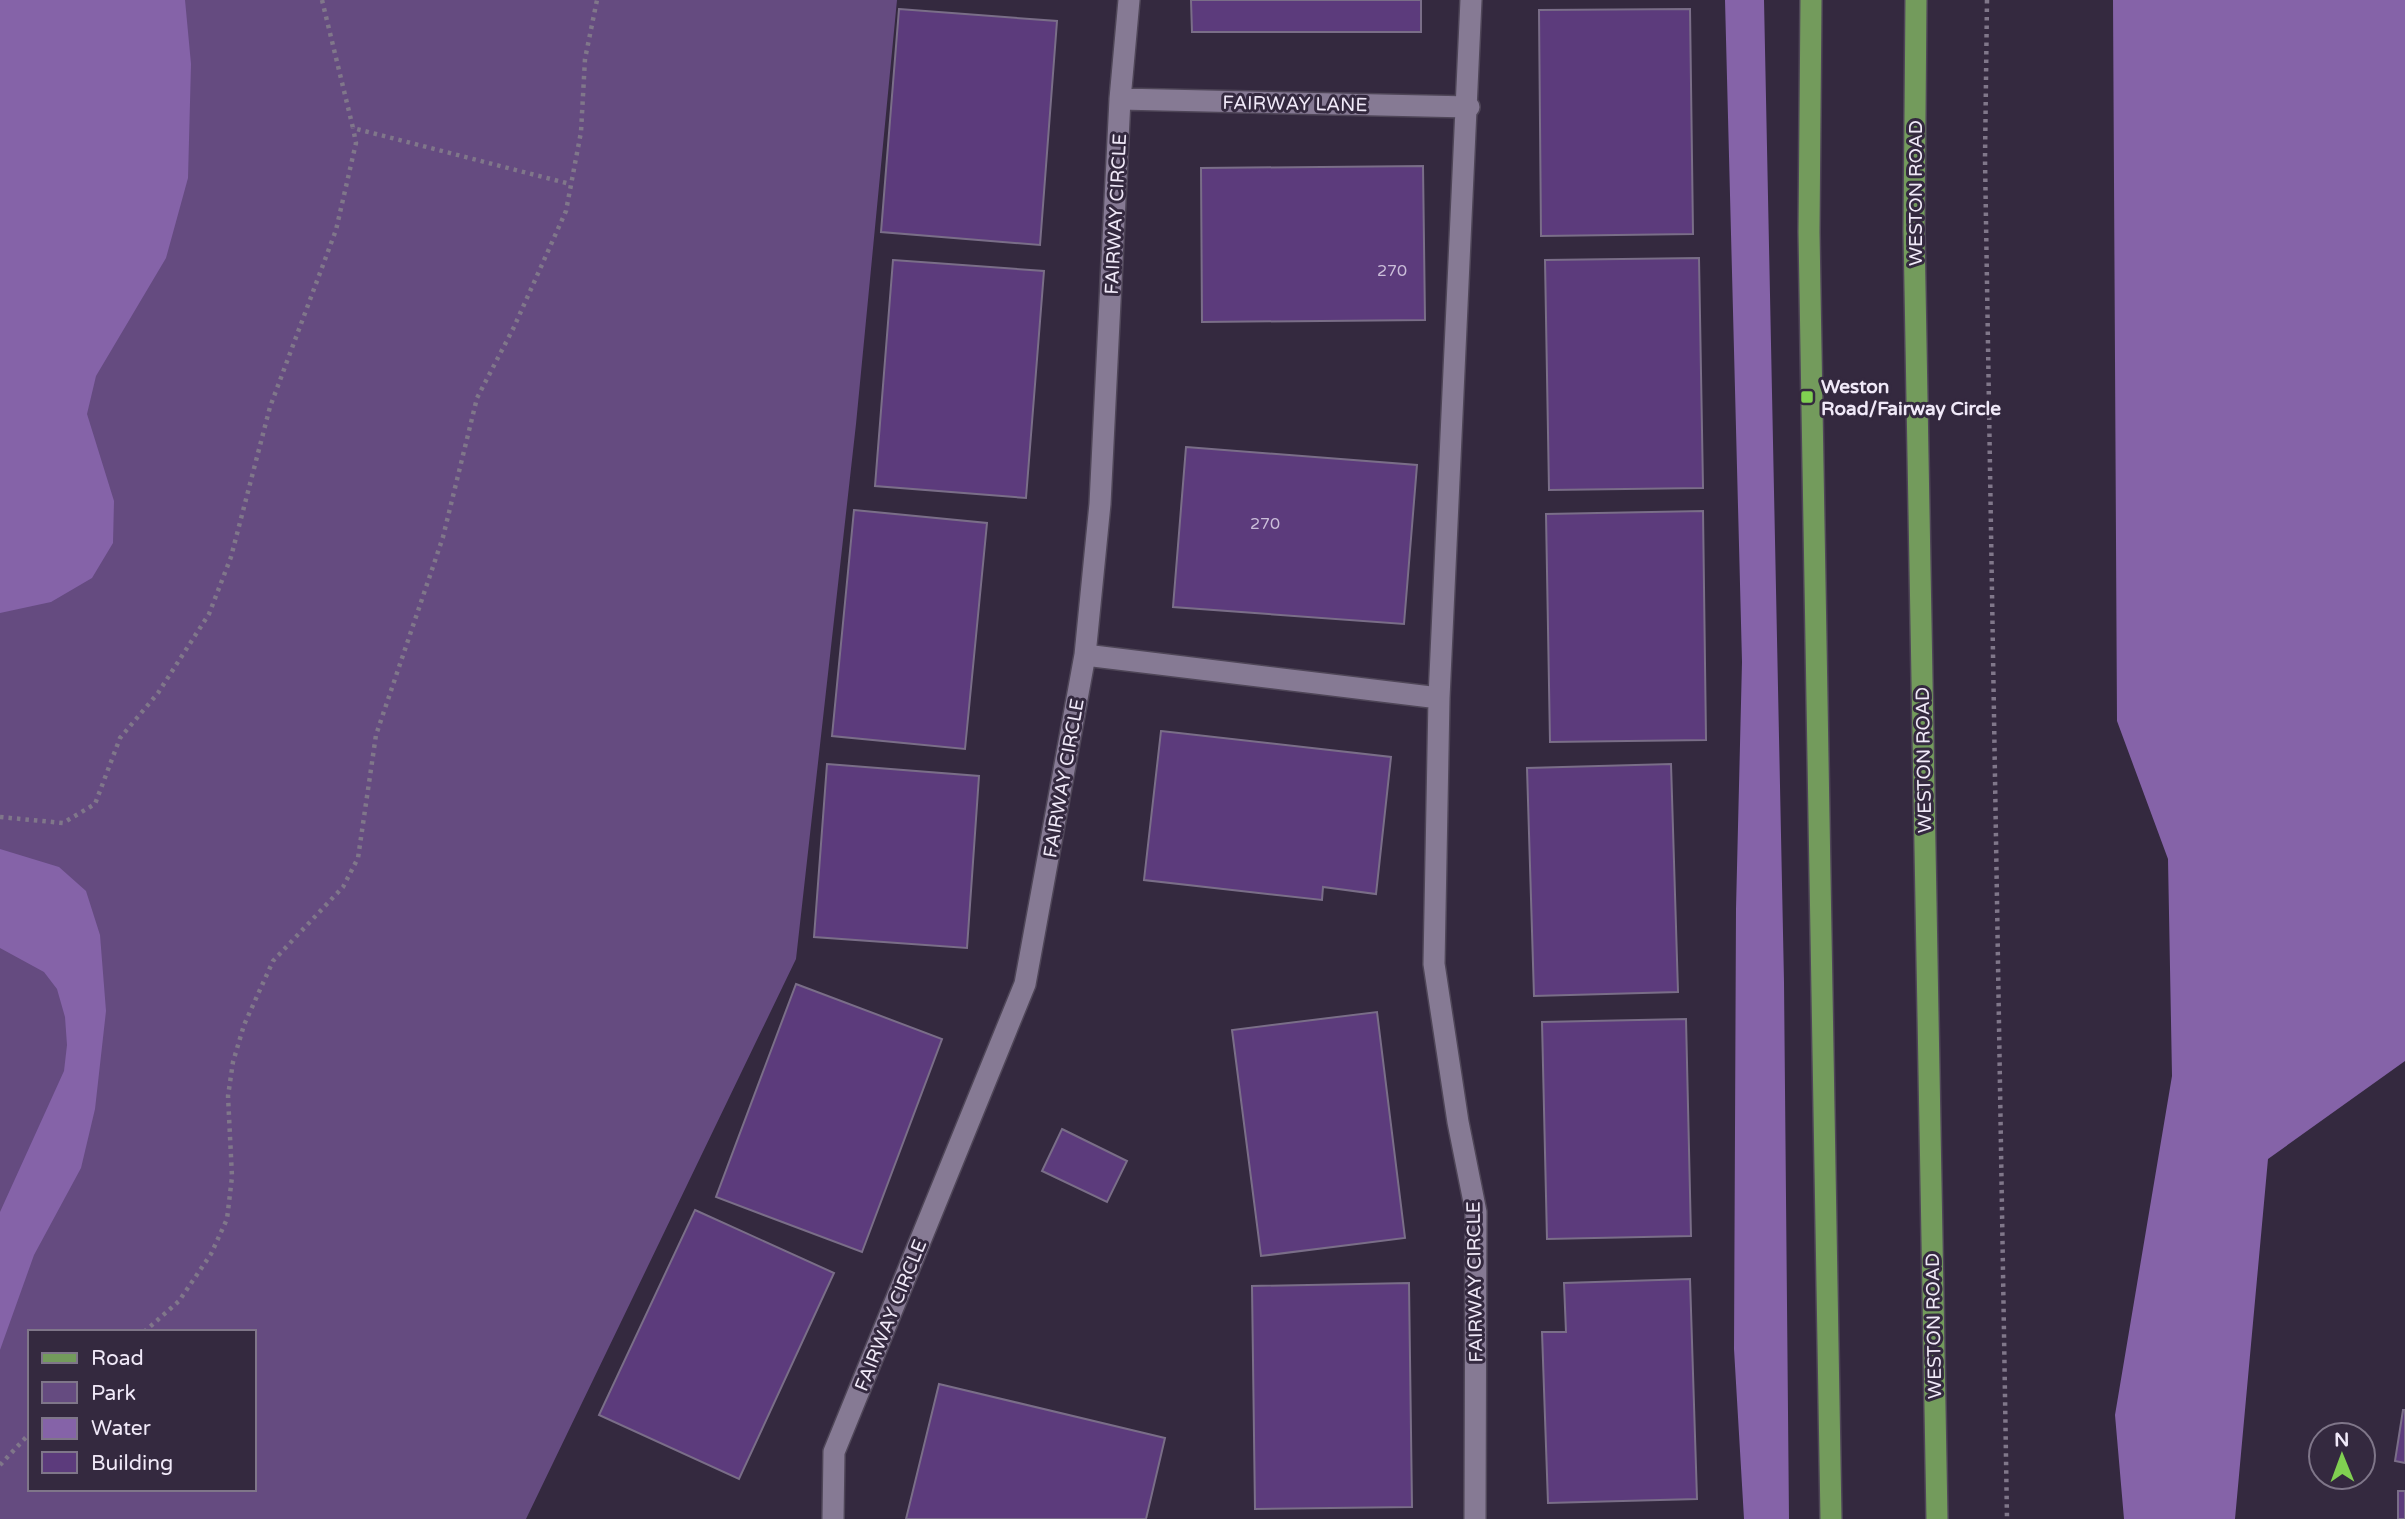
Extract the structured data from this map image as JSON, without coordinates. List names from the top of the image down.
{
  "streets": {
    "main road": ["WESTON ROAD"],
    "street": ["FAIRWAY LANE", "FAIRWAY CIRCLE"]
  },
  "crossings": [
    ["FAIRWAY LANE", "FAIRWAY CIRCLE"]
  ],
  "places": {
    "transit": ["Weston Road/Fairway Circle"]
  },
  "house_numbers": ["270", "270"],
  "legend": [
    "Road",
    "Park",
    "Water",
    "Building"
  ],
  "north": "top"
}
